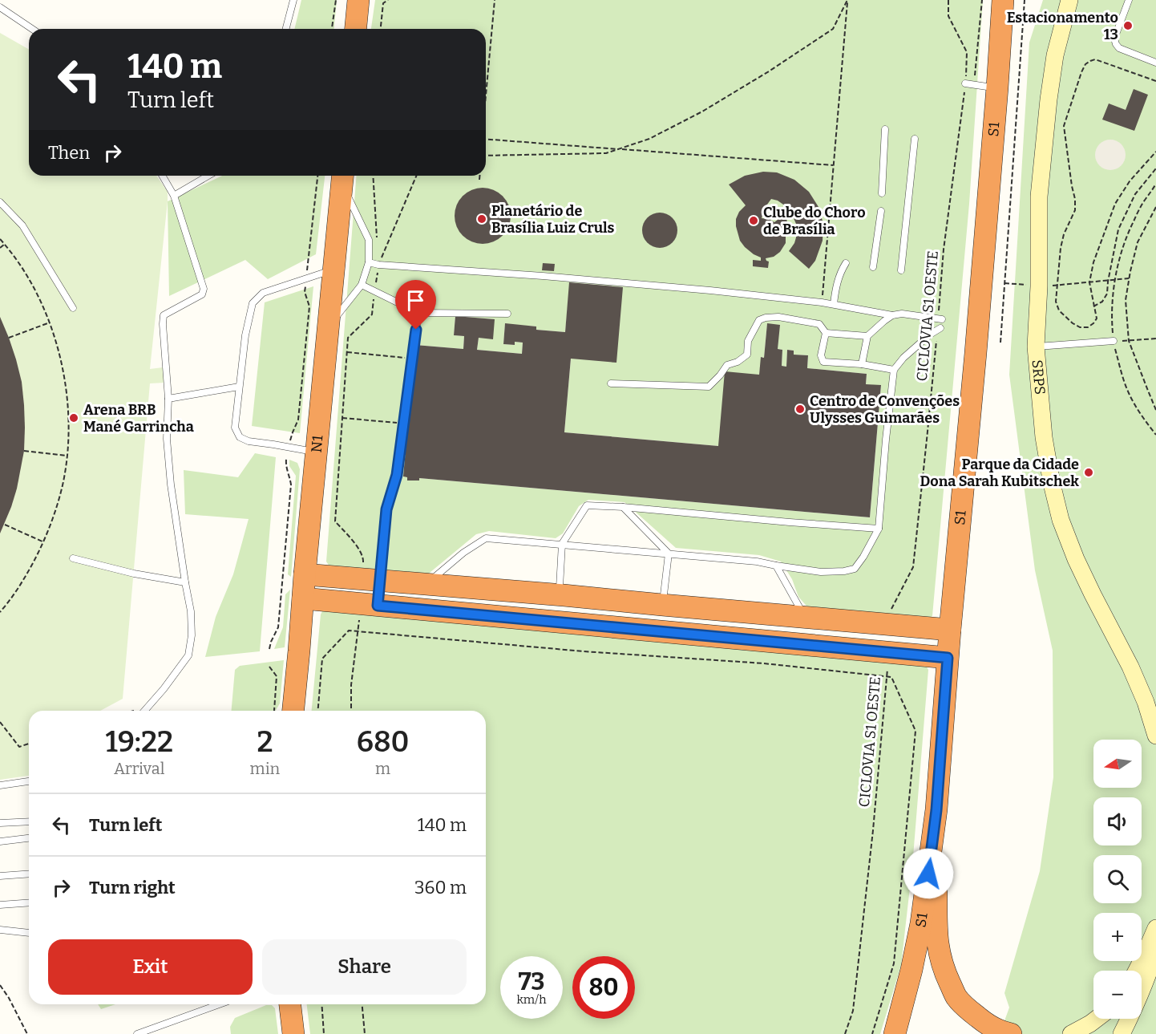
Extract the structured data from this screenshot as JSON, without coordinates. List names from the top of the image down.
{
  "streets": {
    "highway": ["S1", "N1"],
    "main road": ["SRPS"],
    "path": ["CICLOVIA S1 OESTE"]
  },
  "places": [
    "Estacionamento 13",
    "Planetário de Brasília Luiz Cruls",
    "Clube do Choro de Brasília",
    "Centro de Convenções Ulysses Guimarães",
    "Arena BRB Mané Garrincha",
    "Parque da Cidade Dona Sarah Kubitschek"
  ],
  "north": "left",
  "page": {
    "turn": ["140 m", "Turn left"],
    "then": "Then",
    "eta": [
      "19:22",
      "Arrival",
      "2",
      "min",
      "680",
      "m"
    ],
    "map_buttons": ["+", "−"],
    "list": [
      {
        "name": "Turn left",
        "value": "140 m"
      },
      {
        "name": "Turn right",
        "value": "360 m"
      }
    ],
    "buttons": ["Exit", "Share"],
    "speed": "73 km/h",
    "limit": "80"
  }
}
